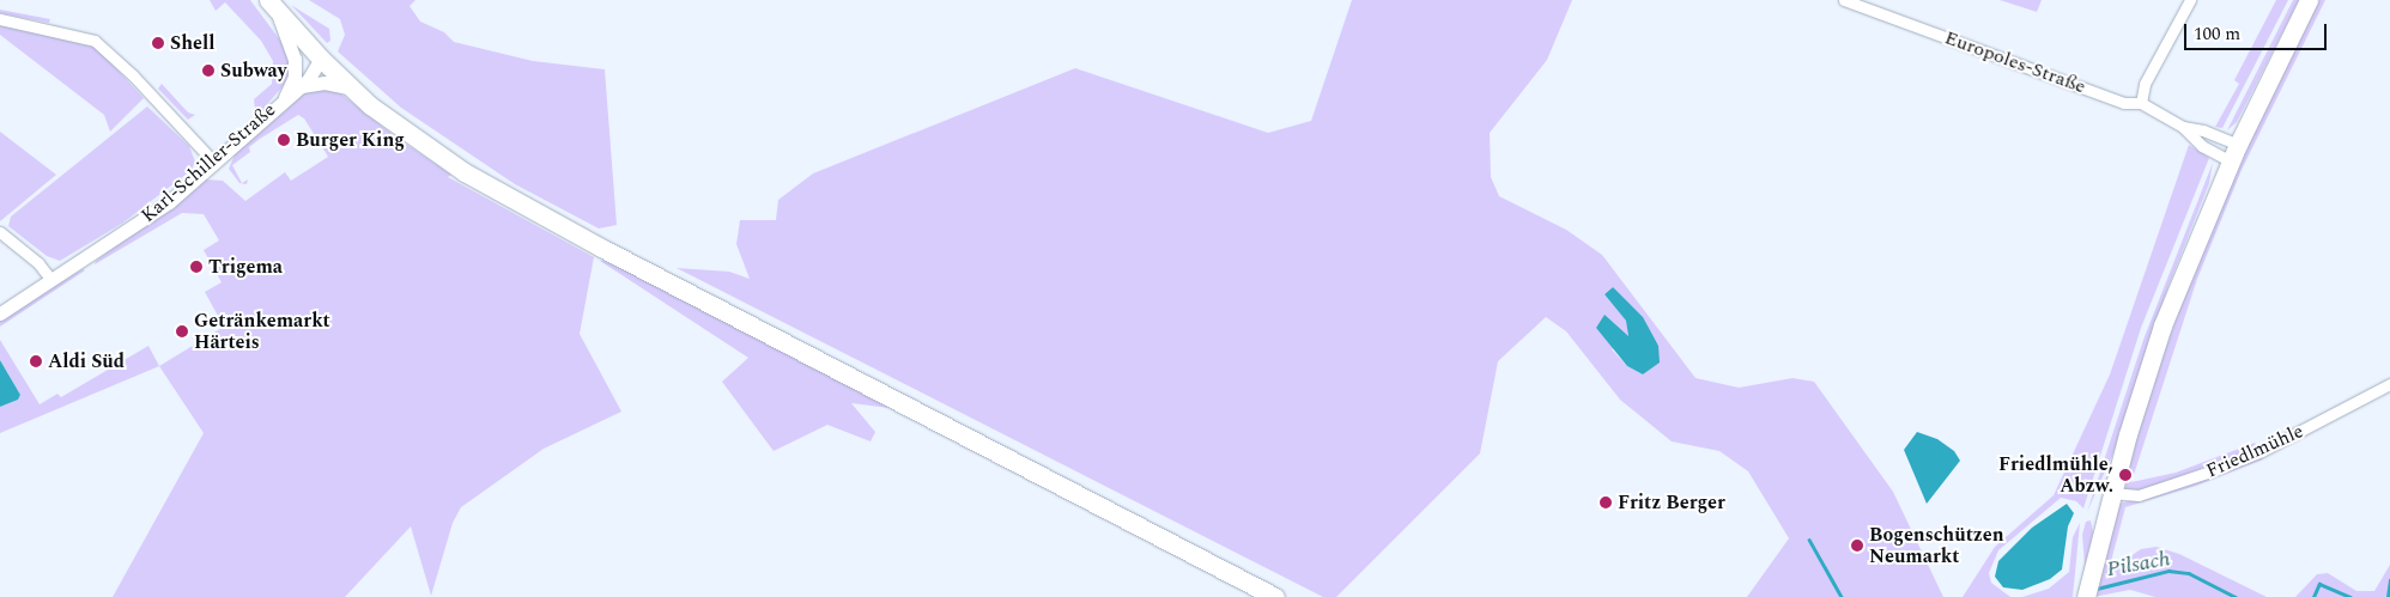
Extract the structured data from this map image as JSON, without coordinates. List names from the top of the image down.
{
  "streets": {
    "street": ["Europoles-Straße", "Karl-Schiller-Straße", "Friedlmühle"]
  },
  "water": ["Pilsach"],
  "places": [
    "Shell",
    "Subway",
    "Burger King",
    "Trigema",
    "Getränkemarkt Härteis",
    "Aldi Süd",
    "Friedlmühle, Abzw.",
    "Fritz Berger",
    "Bogenschützen Neumarkt"
  ],
  "scale_bar": "100 m"
}
